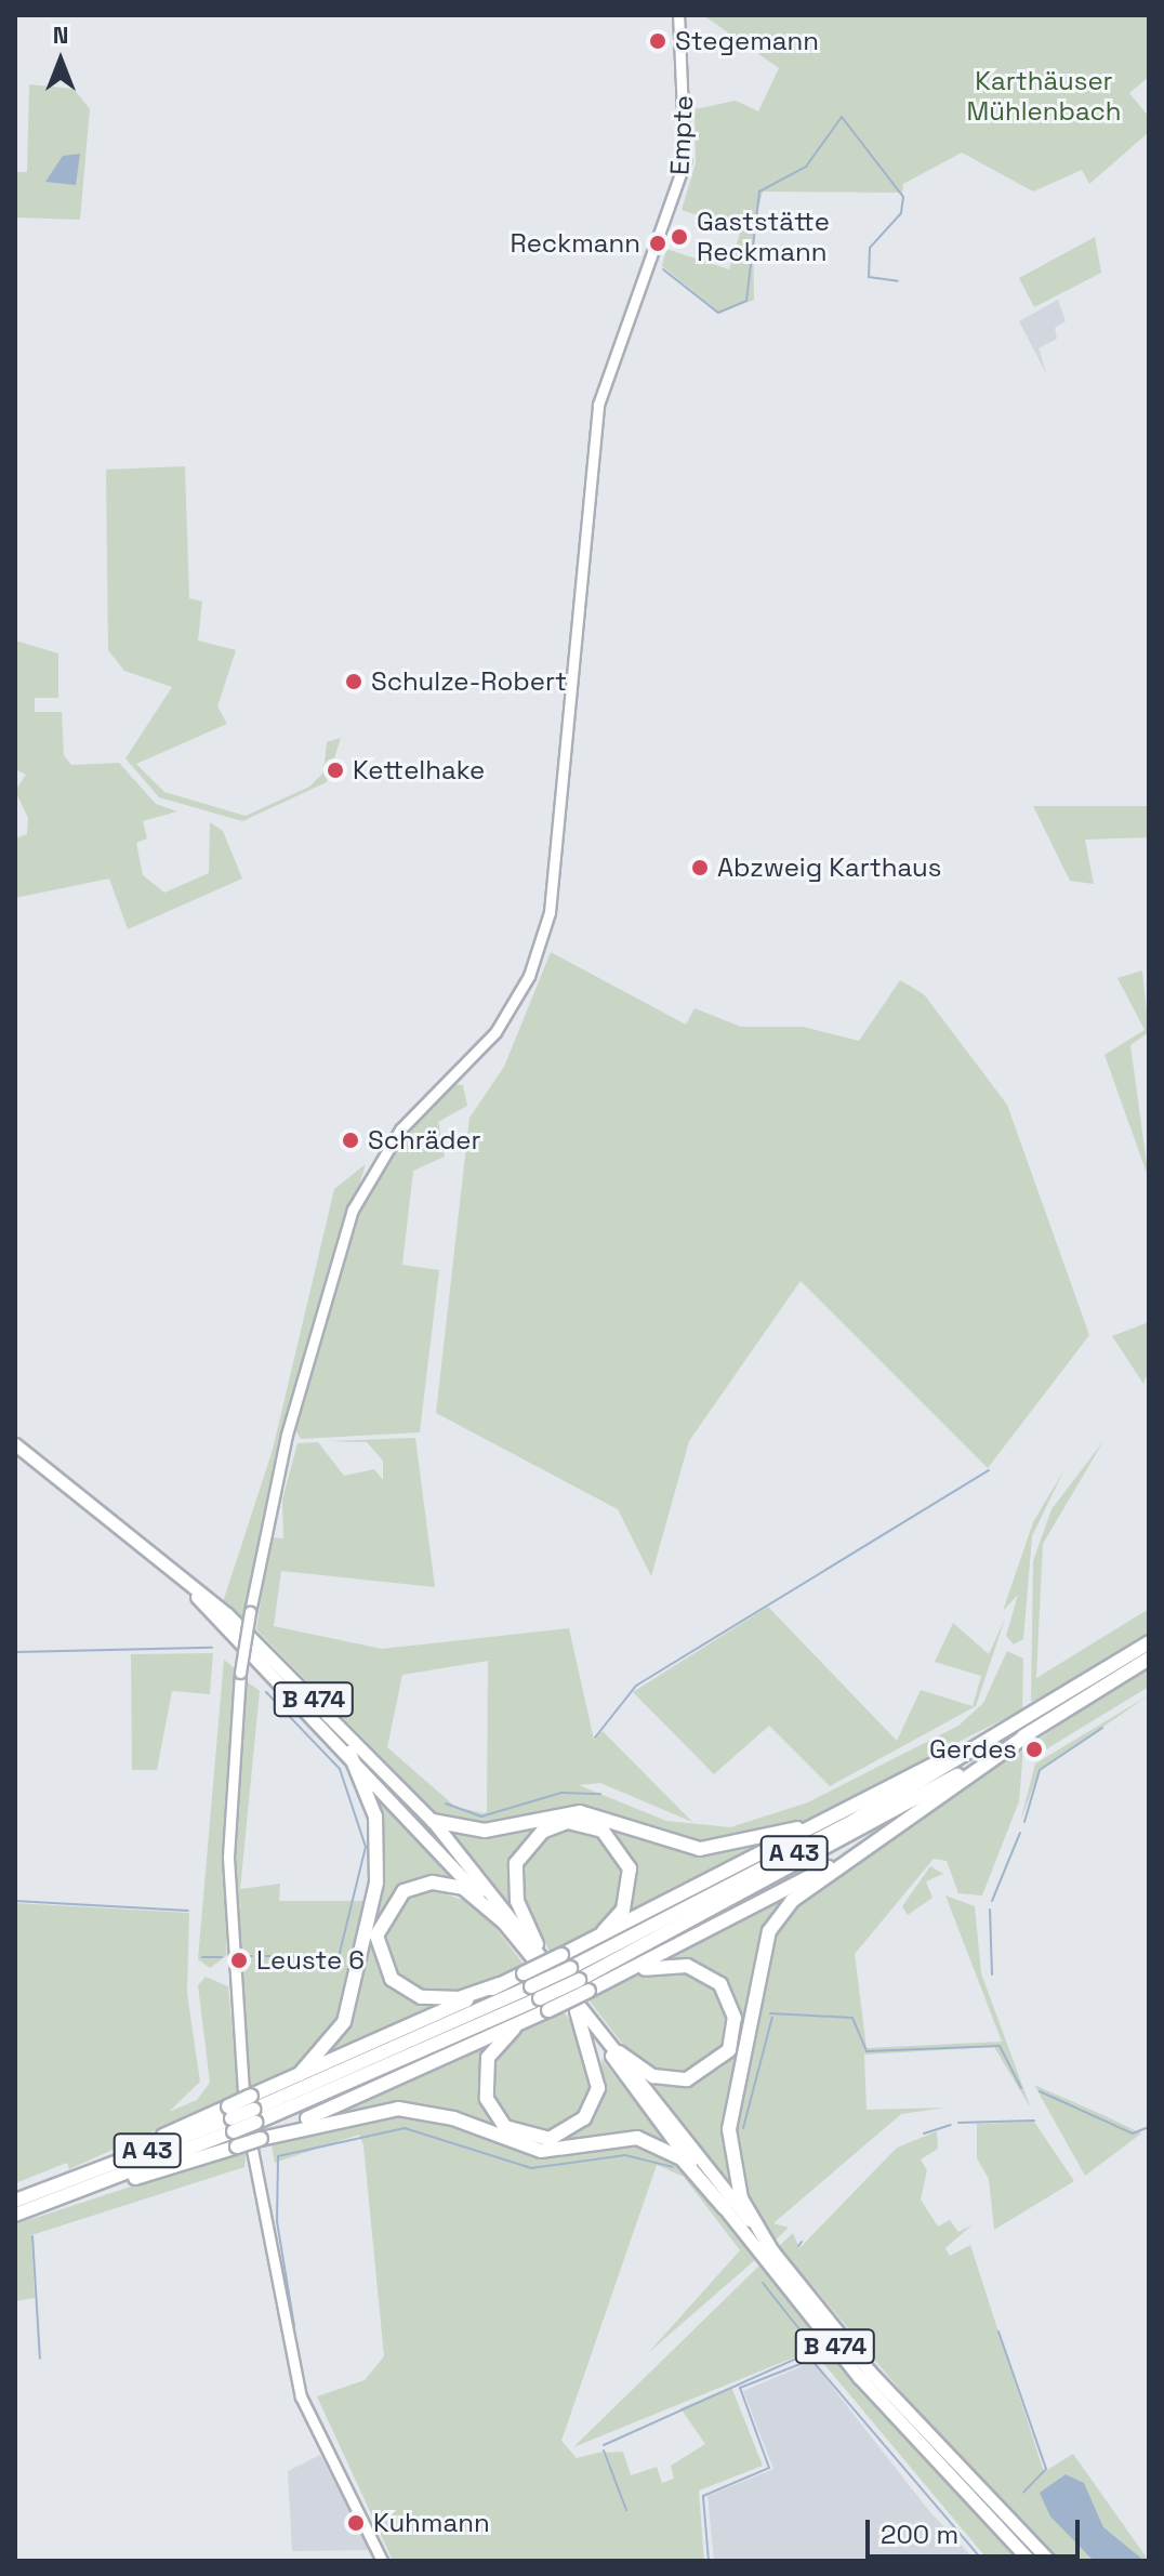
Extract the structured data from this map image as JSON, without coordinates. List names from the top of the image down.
{
  "streets": {
    "highway": ["B 474", "A 43"],
    "main road": ["Empte"]
  },
  "parks": ["Karthäuser Mühlenbach"],
  "places": [
    "Stegemann",
    "Gaststätte Reckmann",
    "Reckmann",
    "Schulze-Robert",
    "Kettelhake",
    "Abzweig Karthaus",
    "Schräder",
    "Gerdes",
    "Leuste 6",
    "Kuhmann"
  ],
  "scale_bar": "200 m",
  "north": "top"
}
